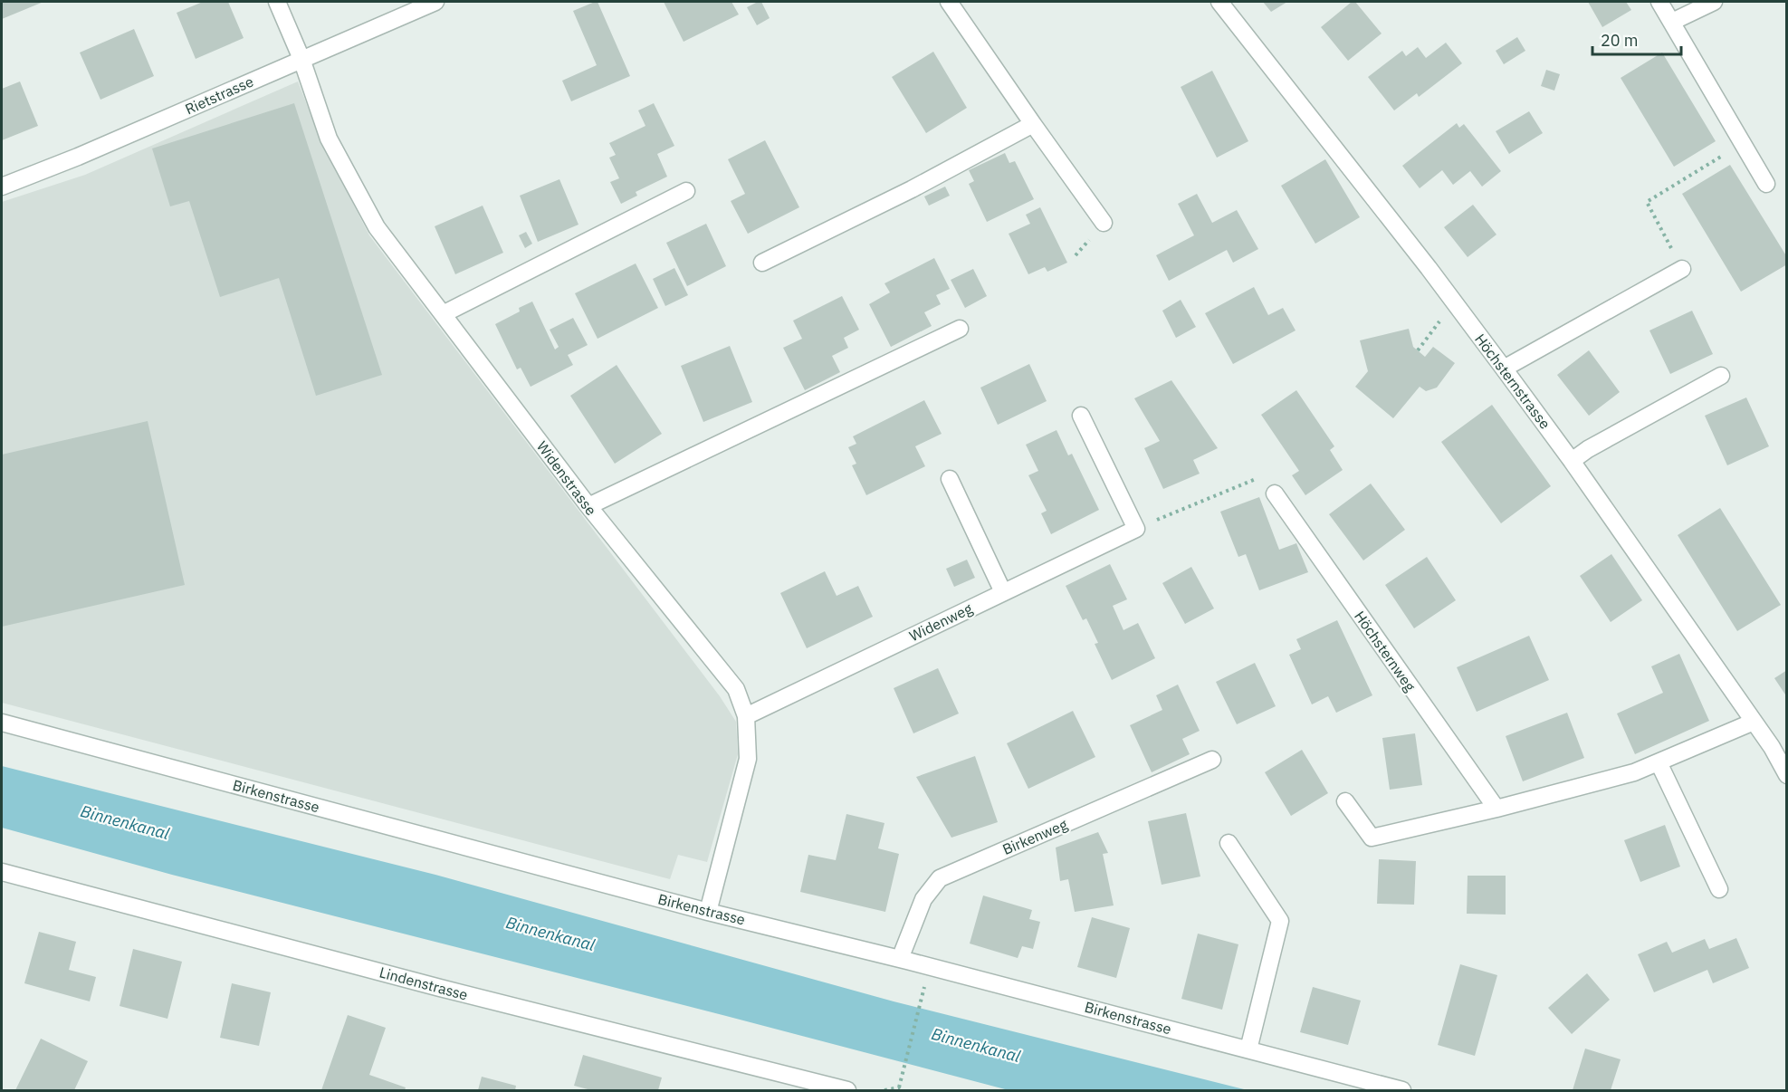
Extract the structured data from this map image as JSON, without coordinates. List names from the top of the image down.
{
  "streets": {
    "street": [
      "Rietstrasse",
      "Höchsternstrasse",
      "Widenstrasse",
      "Widenweg",
      "Höchsternweg",
      "Birkenstrasse",
      "Birkenweg",
      "Lindenstrasse"
    ]
  },
  "crossings": [
    ["Rietstrasse", "Widenstrasse"],
    ["Widenstrasse", "Widenweg"],
    ["Widenstrasse", "Birkenstrasse"],
    ["Birkenstrasse", "Birkenweg"]
  ],
  "water": ["Binnenkanal"],
  "scale_bar": "20 m"
}
